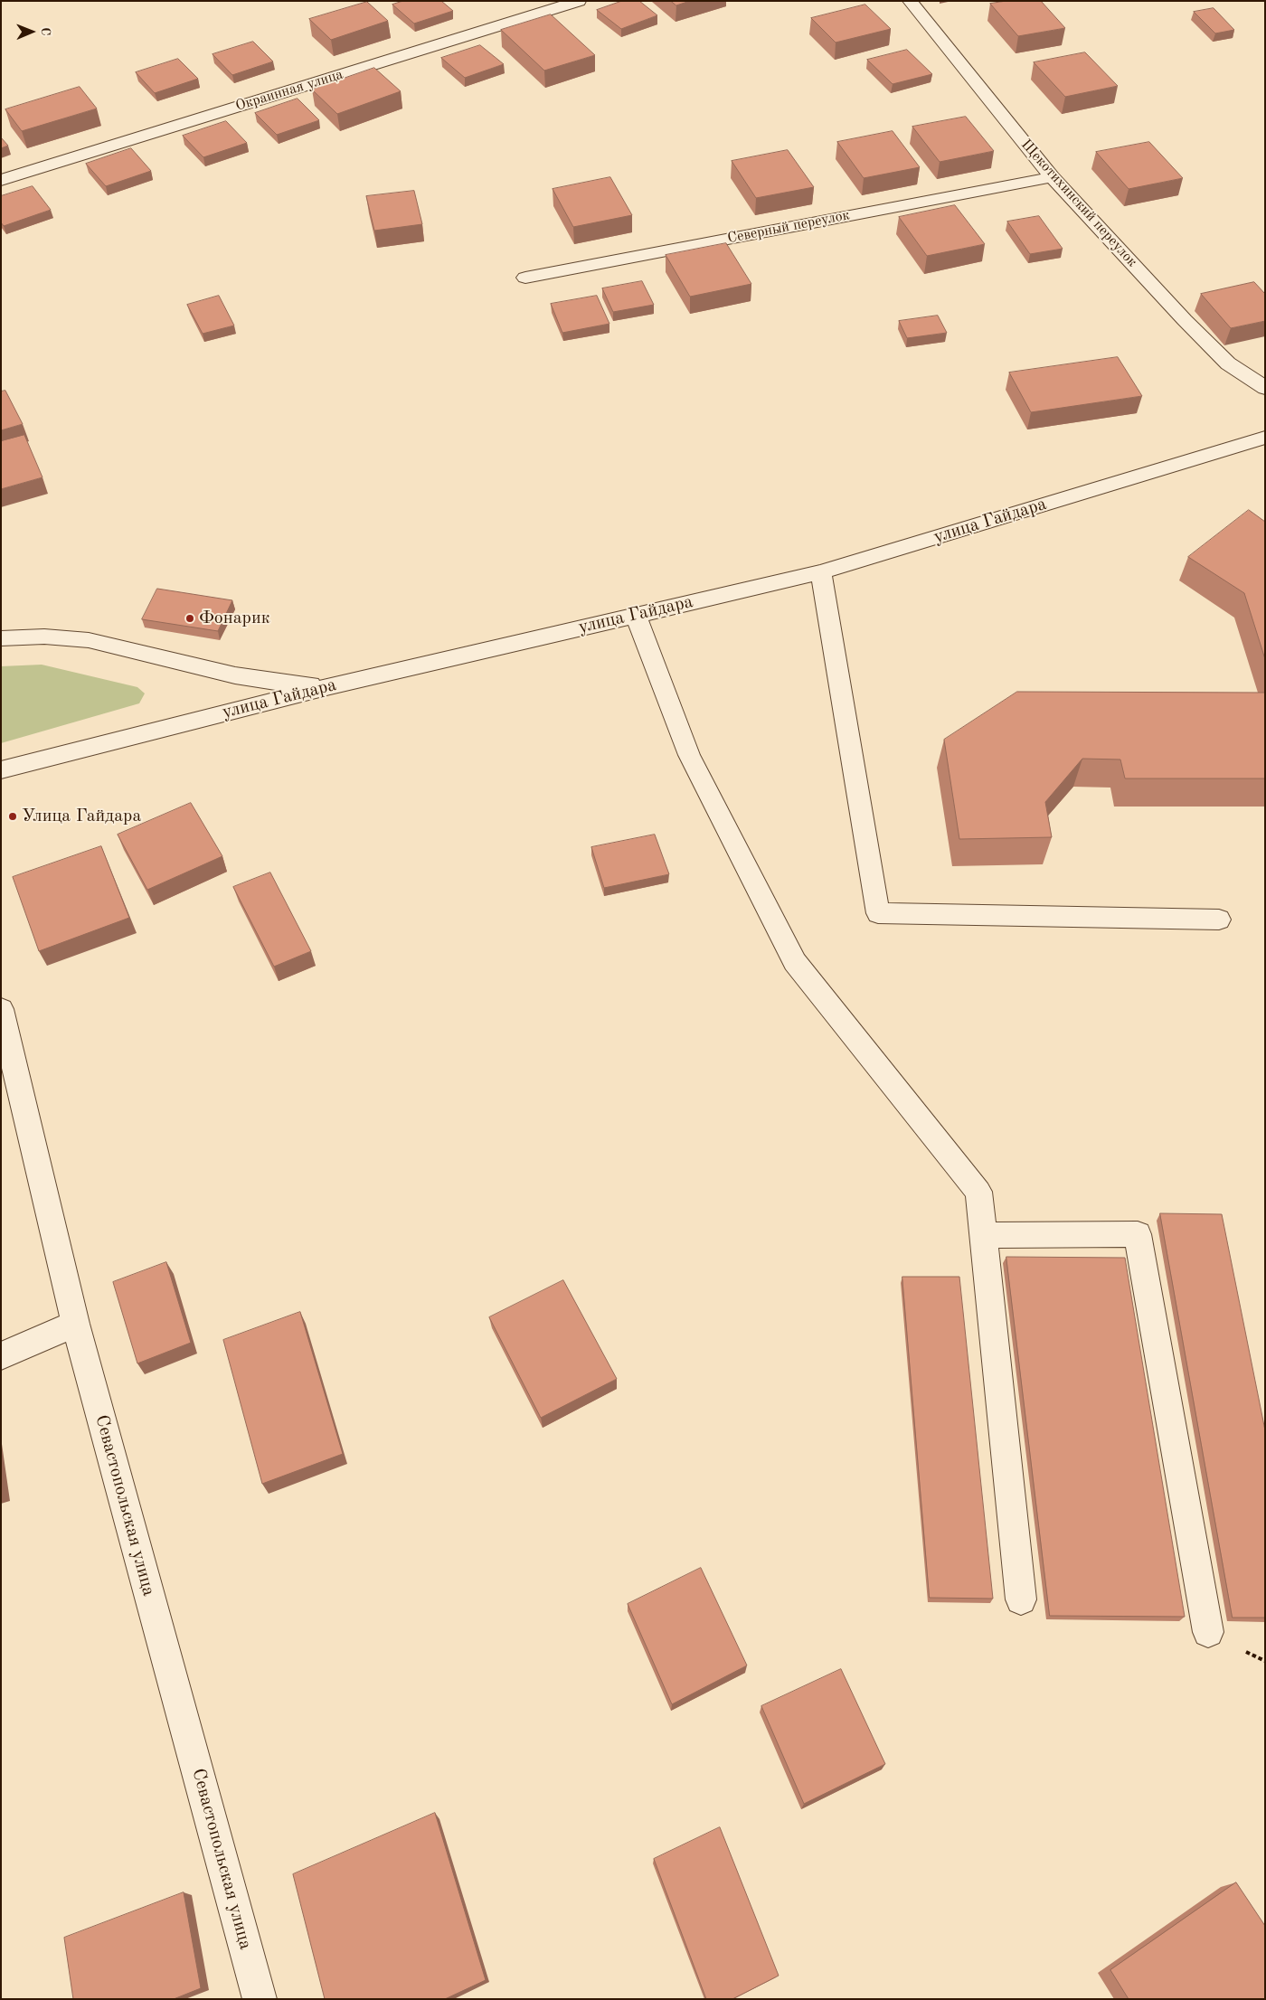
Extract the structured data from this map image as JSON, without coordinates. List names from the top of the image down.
{
  "streets": {
    "street": [
      "Окраинная улица",
      "Щекотихинский переулок",
      "Северный переулок",
      "улица Гайдара",
      "Севастопольская улица"
    ]
  },
  "crossings": [
    ["Щекотихинский переулок", "Северный переулок"]
  ],
  "places": ["Фонарик", "Улица Гайдара"],
  "north": "right"
}
